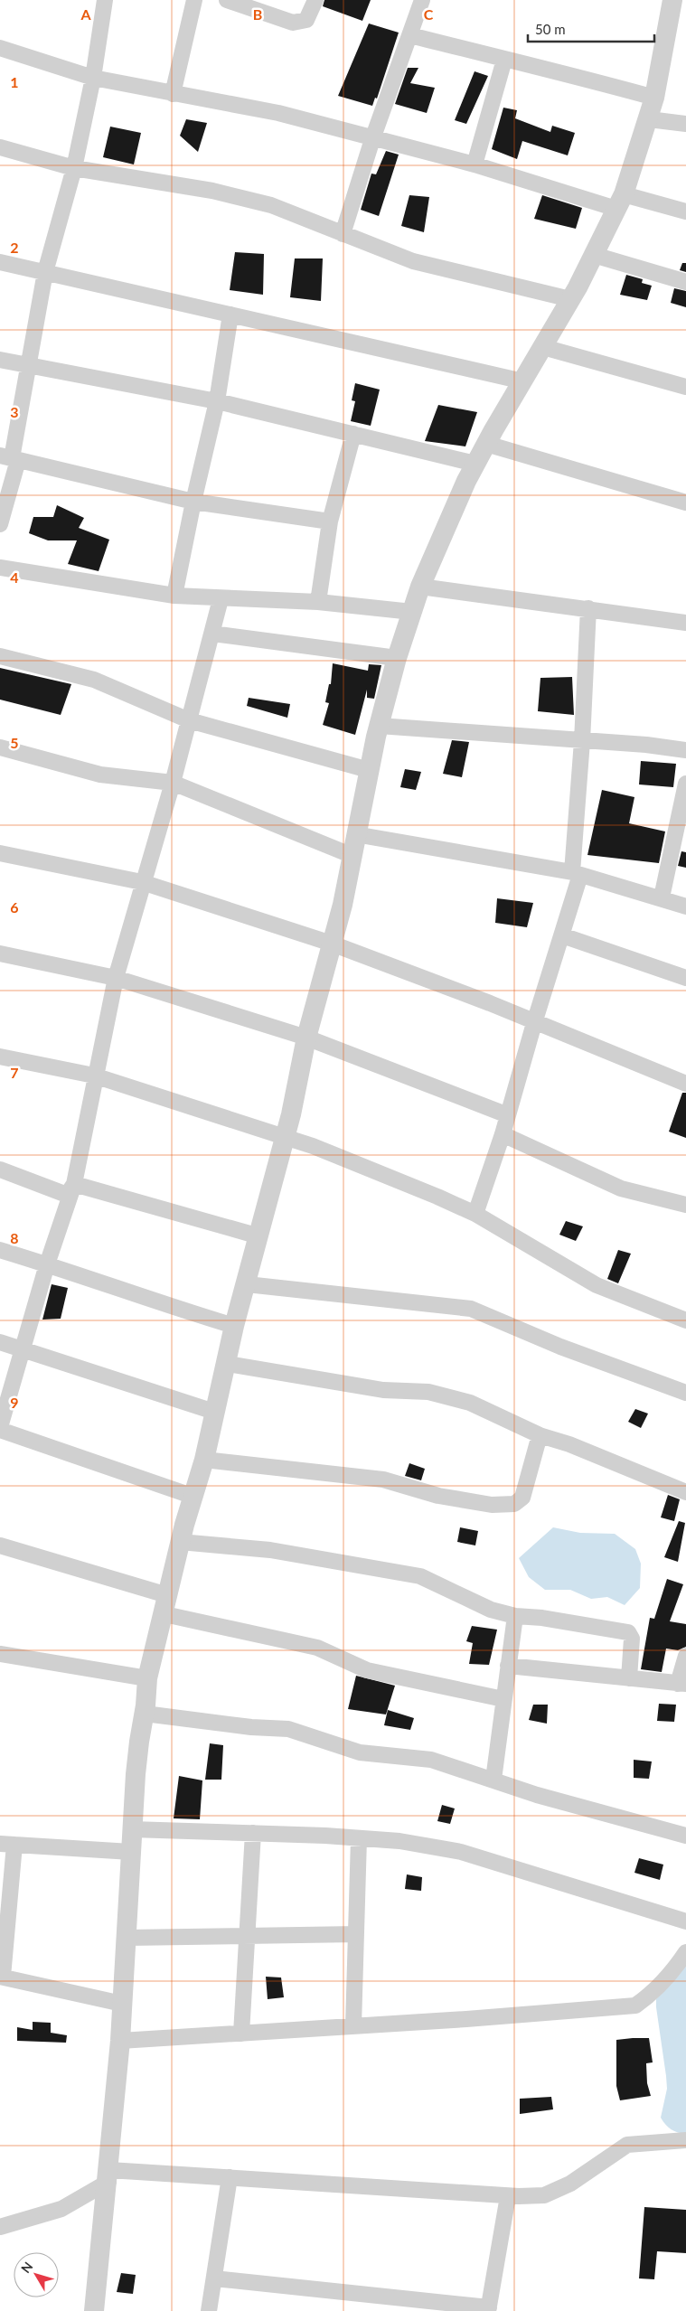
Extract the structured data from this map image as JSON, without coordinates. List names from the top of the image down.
{
  "scale_bar": "50 m",
  "north": "top left",
  "grid": {
    "columns": ["A", "B", "C"],
    "rows": [
      "1",
      "2",
      "3",
      "4",
      "5",
      "6",
      "7",
      "8",
      "9"
    ]
  }
}
